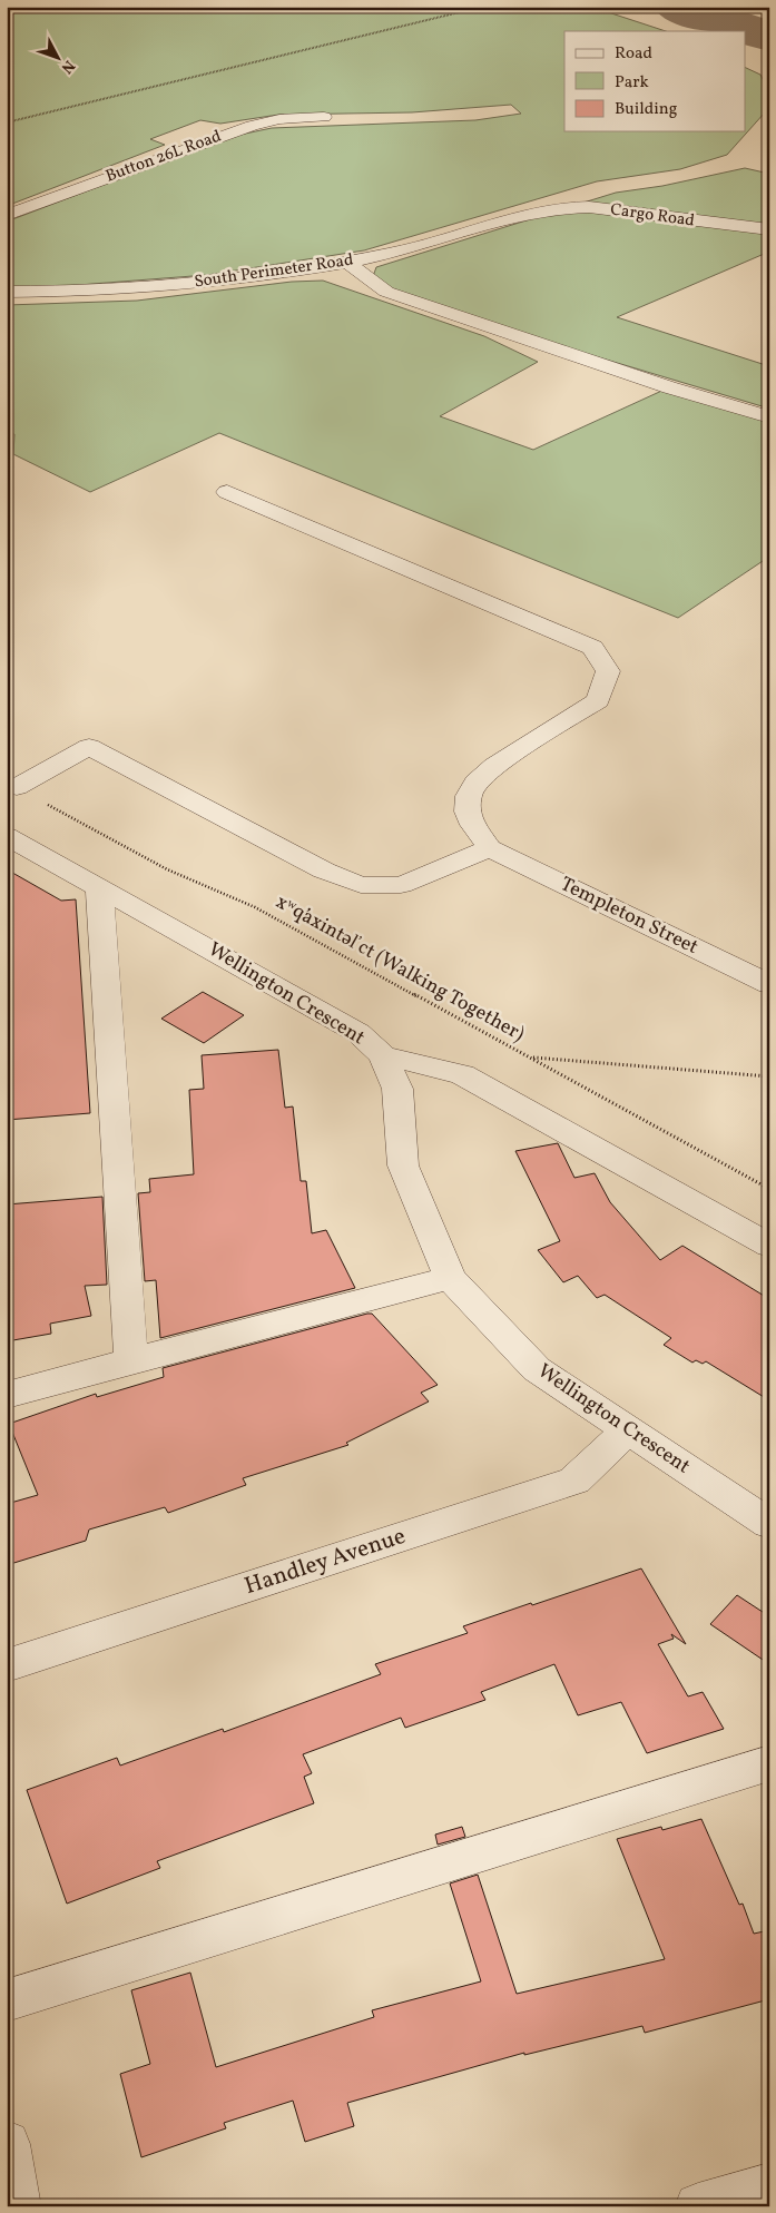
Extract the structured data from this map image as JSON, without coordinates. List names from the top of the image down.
{
  "streets": {
    "street": [
      "Button 26L Road",
      "Cargo Road",
      "South Perimeter Road",
      "Templeton Street",
      "Wellington Crescent",
      "Handley Avenue"
    ],
    "path": ["xʷq̓axintəl̕ ct (Walking Together)"]
  },
  "crossings": [
    ["Cargo Road", "South Perimeter Road"],
    ["Wellington Crescent", "Handley Avenue"]
  ],
  "legend": ["Road", "Park", "Building"],
  "north": "bottom right"
}
